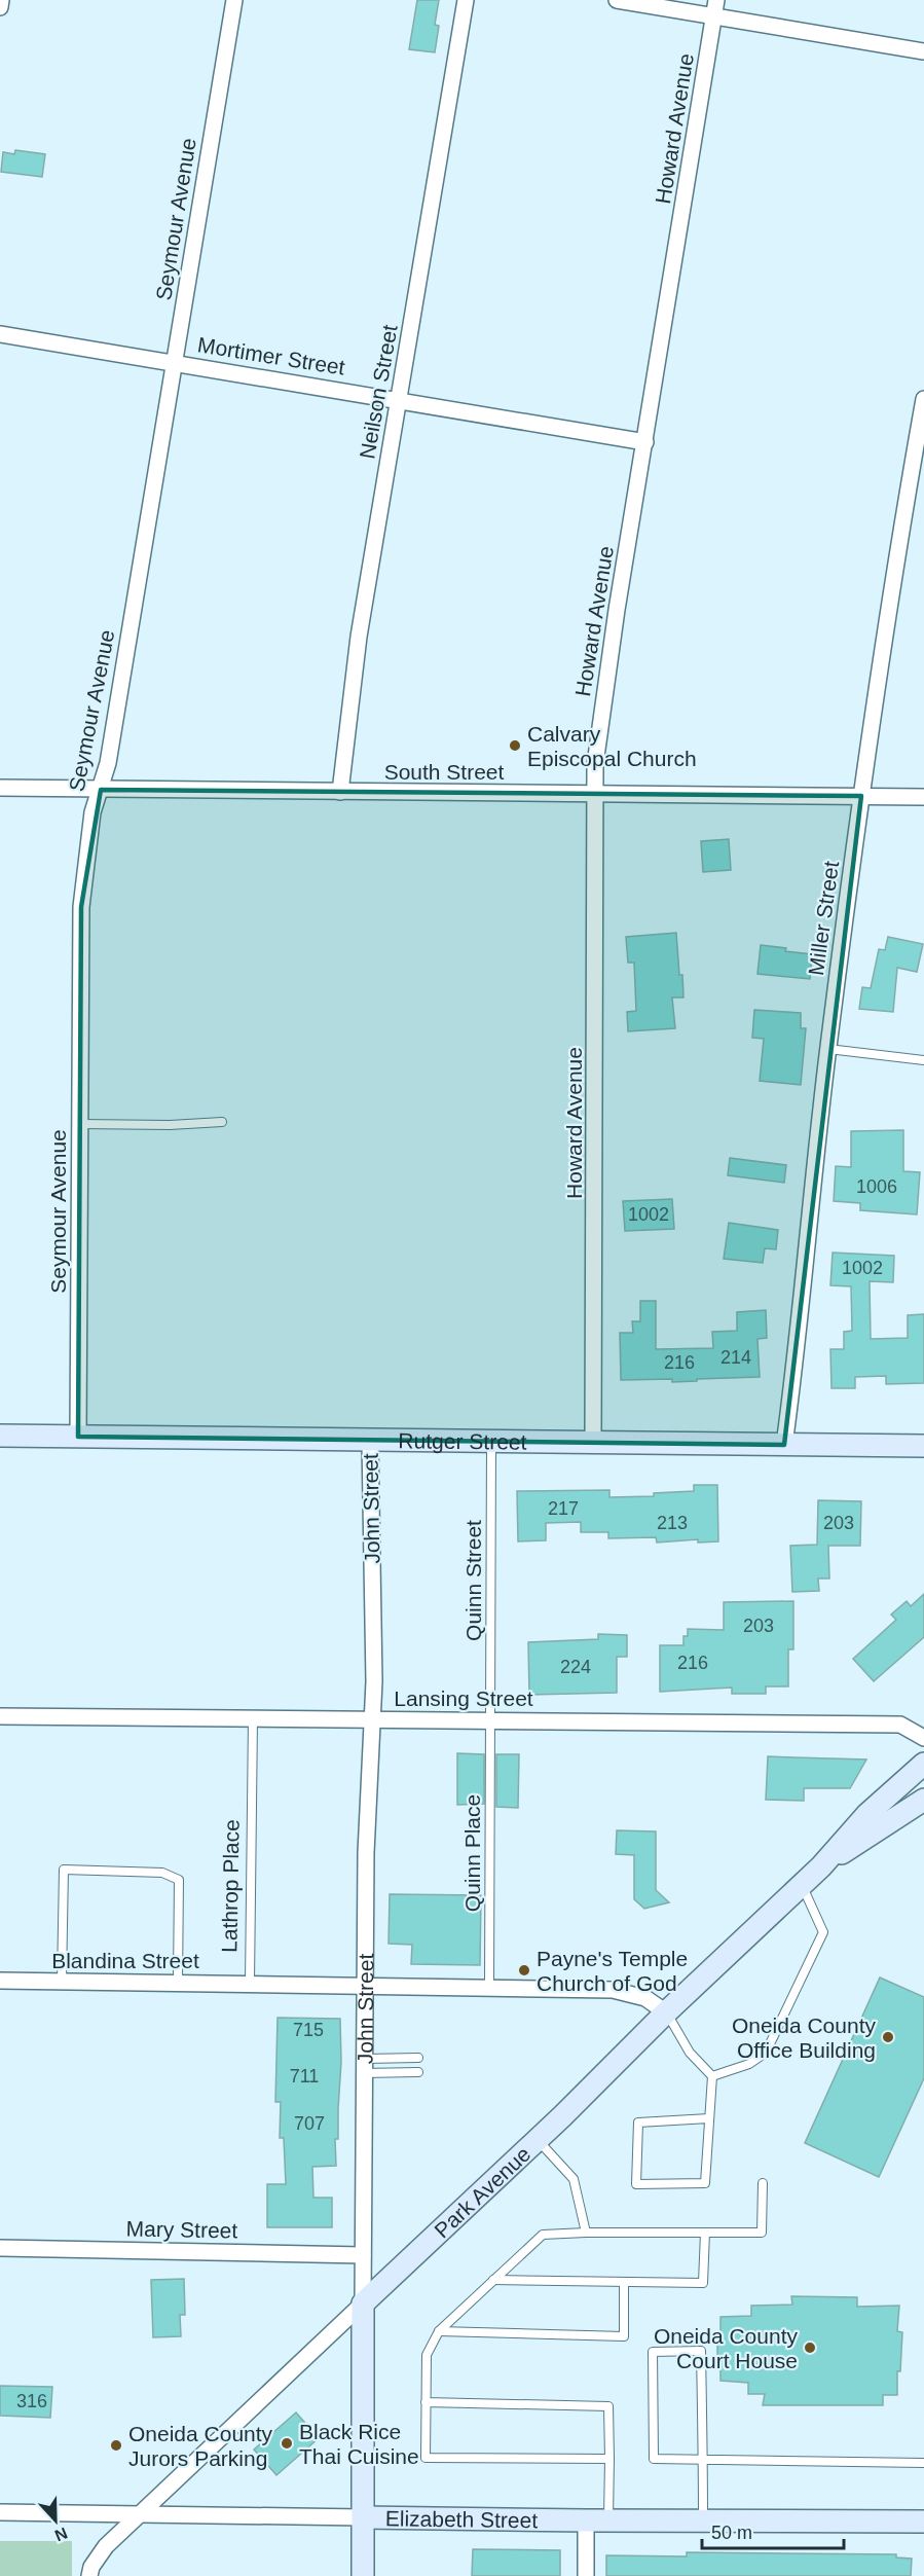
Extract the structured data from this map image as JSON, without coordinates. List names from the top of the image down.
{
  "streets": {
    "street": [
      "Howard Avenue",
      "Seymour Avenue",
      "Mortimer Street",
      "Neilson Street",
      "South Street",
      "Miller Street",
      "Rutger Street",
      "John Street",
      "Lansing Street",
      "Lathrop Place",
      "Blandina Street",
      "Park Avenue",
      "Mary Street",
      "Elizabeth Street"
    ],
    "lane": ["Quinn Street", "Quinn Place"]
  },
  "crossings": [
    ["Howard Avenue", "Mortimer Street"],
    ["Howard Avenue", "South Street"],
    ["Howard Avenue", "Rutger Street"],
    ["Seymour Avenue", "Mortimer Street"],
    ["Seymour Avenue", "South Street"],
    ["Seymour Avenue", "Rutger Street"],
    ["Mortimer Street", "Neilson Street"],
    ["Neilson Street", "South Street"],
    ["South Street", "Miller Street"],
    ["Miller Street", "Rutger Street"],
    ["Rutger Street", "John Street"],
    ["Rutger Street", "Quinn Street"],
    ["John Street", "Lansing Street"],
    ["John Street", "Lathrop Place"],
    ["John Street", "Park Avenue"],
    ["John Street", "Mary Street"],
    ["John Street", "Elizabeth Street"],
    ["Quinn Street", "Lansing Street"],
    ["Quinn Street", "Quinn Place"],
    ["Lansing Street", "Quinn Place"],
    ["Lansing Street", "Lathrop Place"],
    ["Lathrop Place", "Blandina Street"],
    ["Park Avenue", "Elizabeth Street"]
  ],
  "places": [
    "Calvary Episcopal Church",
    "Payne's Temple Church of God",
    "Oneida County Office Building",
    "Oneida County Court House",
    "Black Rice Thai Cuisine",
    "Oneida County Jurors Parking"
  ],
  "house_numbers": [
    "1006",
    "1002",
    "1002",
    "214",
    "216",
    "217",
    "213",
    "203",
    "203",
    "216",
    "224",
    "715",
    "711",
    "707",
    "316"
  ],
  "scale_bar": "50 m",
  "north": "bottom"
}
